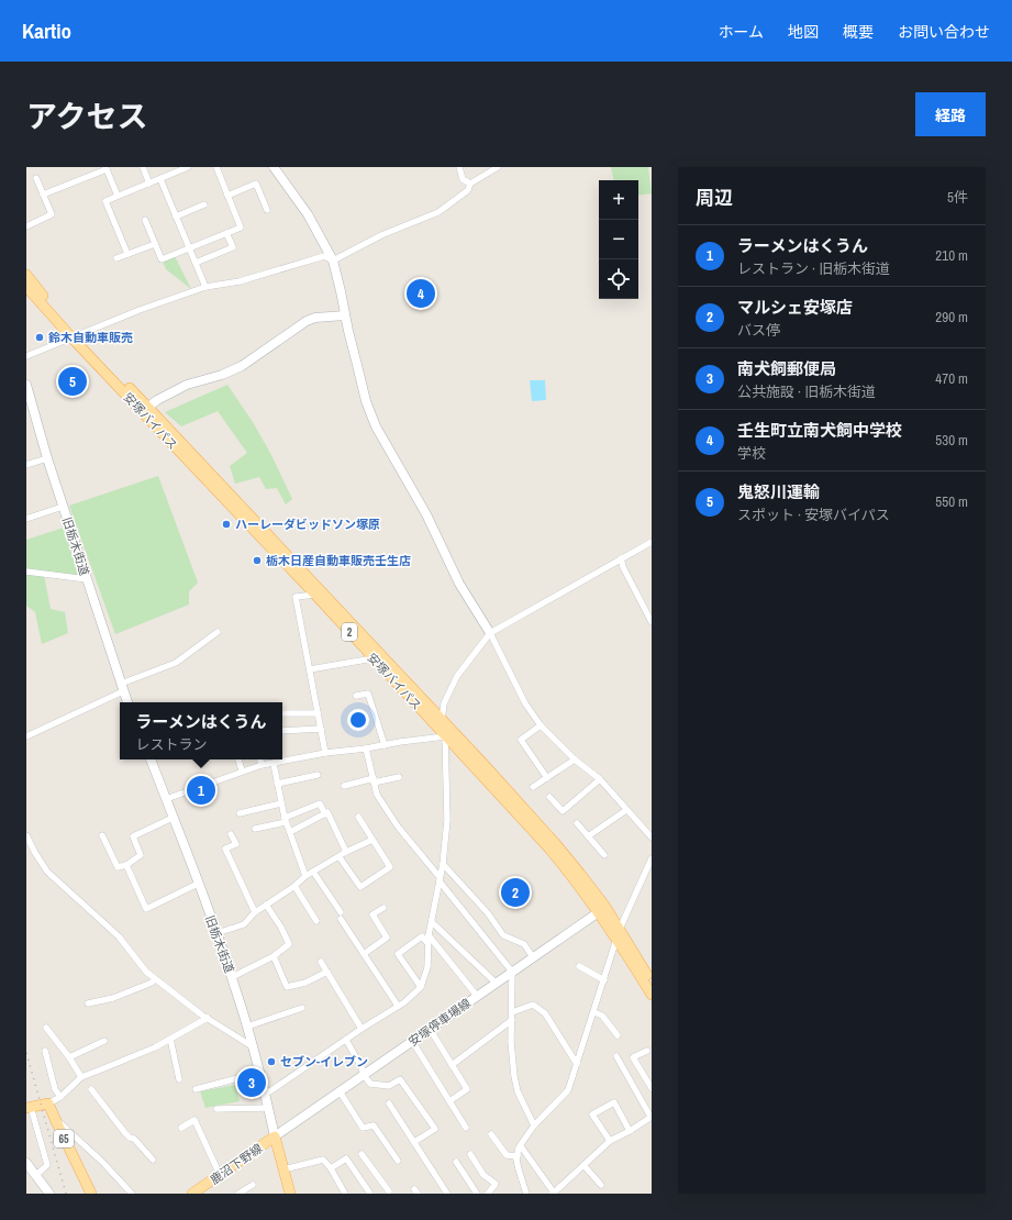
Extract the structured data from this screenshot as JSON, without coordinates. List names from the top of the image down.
{
  "streets": {
    "main road": [
      "安塚バイパス",
      "2",
      "65",
      "鹿沼下野線"
    ],
    "street": ["旧栃木街道", "安塚停車場線"]
  },
  "crossings": [
    ["安塚バイパス", "安塚停車場線"],
    ["旧栃木街道", "安塚停車場線"],
    ["旧栃木街道", "鹿沼下野線"],
    ["安塚停車場線", "鹿沼下野線"]
  ],
  "places": [
    "鈴木自動車販売",
    "ハーレーダビッドソン塚原",
    "栃木日産自動車販売壬生店",
    "セブン-イレブン"
  ],
  "page": {
    "header": "Kartio",
    "nav": [
      "ホーム",
      "地図",
      "概要",
      "お問い合わせ"
    ],
    "title": "アクセス",
    "buttons": "経路",
    "heading": ["周辺", "5件"],
    "map_buttons": ["+", "−"],
    "list": [
      {
        "mark": "1",
        "name": "ラーメンはくうん",
        "note": "レストラン · 旧栃木街道",
        "value": "210 m"
      },
      {
        "mark": "2",
        "name": "マルシェ安塚店",
        "note": "バス停",
        "value": "290 m"
      },
      {
        "mark": "3",
        "name": "南犬飼郵便局",
        "note": "公共施設 · 旧栃木街道",
        "value": "470 m"
      },
      {
        "mark": "4",
        "name": "壬生町立南犬飼中学校",
        "note": "学校",
        "value": "530 m"
      },
      {
        "mark": "5",
        "name": "鬼怒川運輸",
        "note": "スポット · 安塚バイパス",
        "value": "550 m"
      }
    ],
    "pins": [
      "4",
      "5",
      "1",
      "2",
      "3"
    ],
    "popup": ["ラーメンはくうん", "レストラン"]
  }
}
